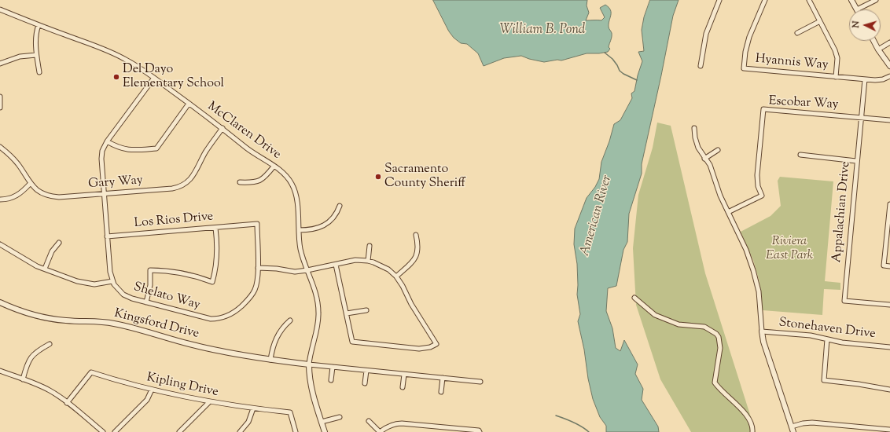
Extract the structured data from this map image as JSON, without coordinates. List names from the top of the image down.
{
  "streets": {
    "street": [
      "Hyannis Way",
      "Escobar Way",
      "McClaren Drive",
      "Gary Way",
      "Appalachian Drive",
      "Los Rios Drive",
      "Shelato Way",
      "Kingsford Drive",
      "Stonehaven Drive",
      "Kipling Drive"
    ]
  },
  "crossings": [
    ["Hyannis Way", "Appalachian Drive"],
    ["Escobar Way", "Appalachian Drive"],
    ["McClaren Drive", "Gary Way"],
    ["McClaren Drive", "Shelato Way"],
    ["McClaren Drive", "Kingsford Drive"],
    ["Gary Way", "Shelato Way"],
    ["Los Rios Drive", "Shelato Way"]
  ],
  "water": ["William B. Pond", "American River"],
  "parks": ["Riviera East Park"],
  "places": ["Del Dayo Elementary School", "Sacramento County Sheriff"],
  "north": "left"
}
